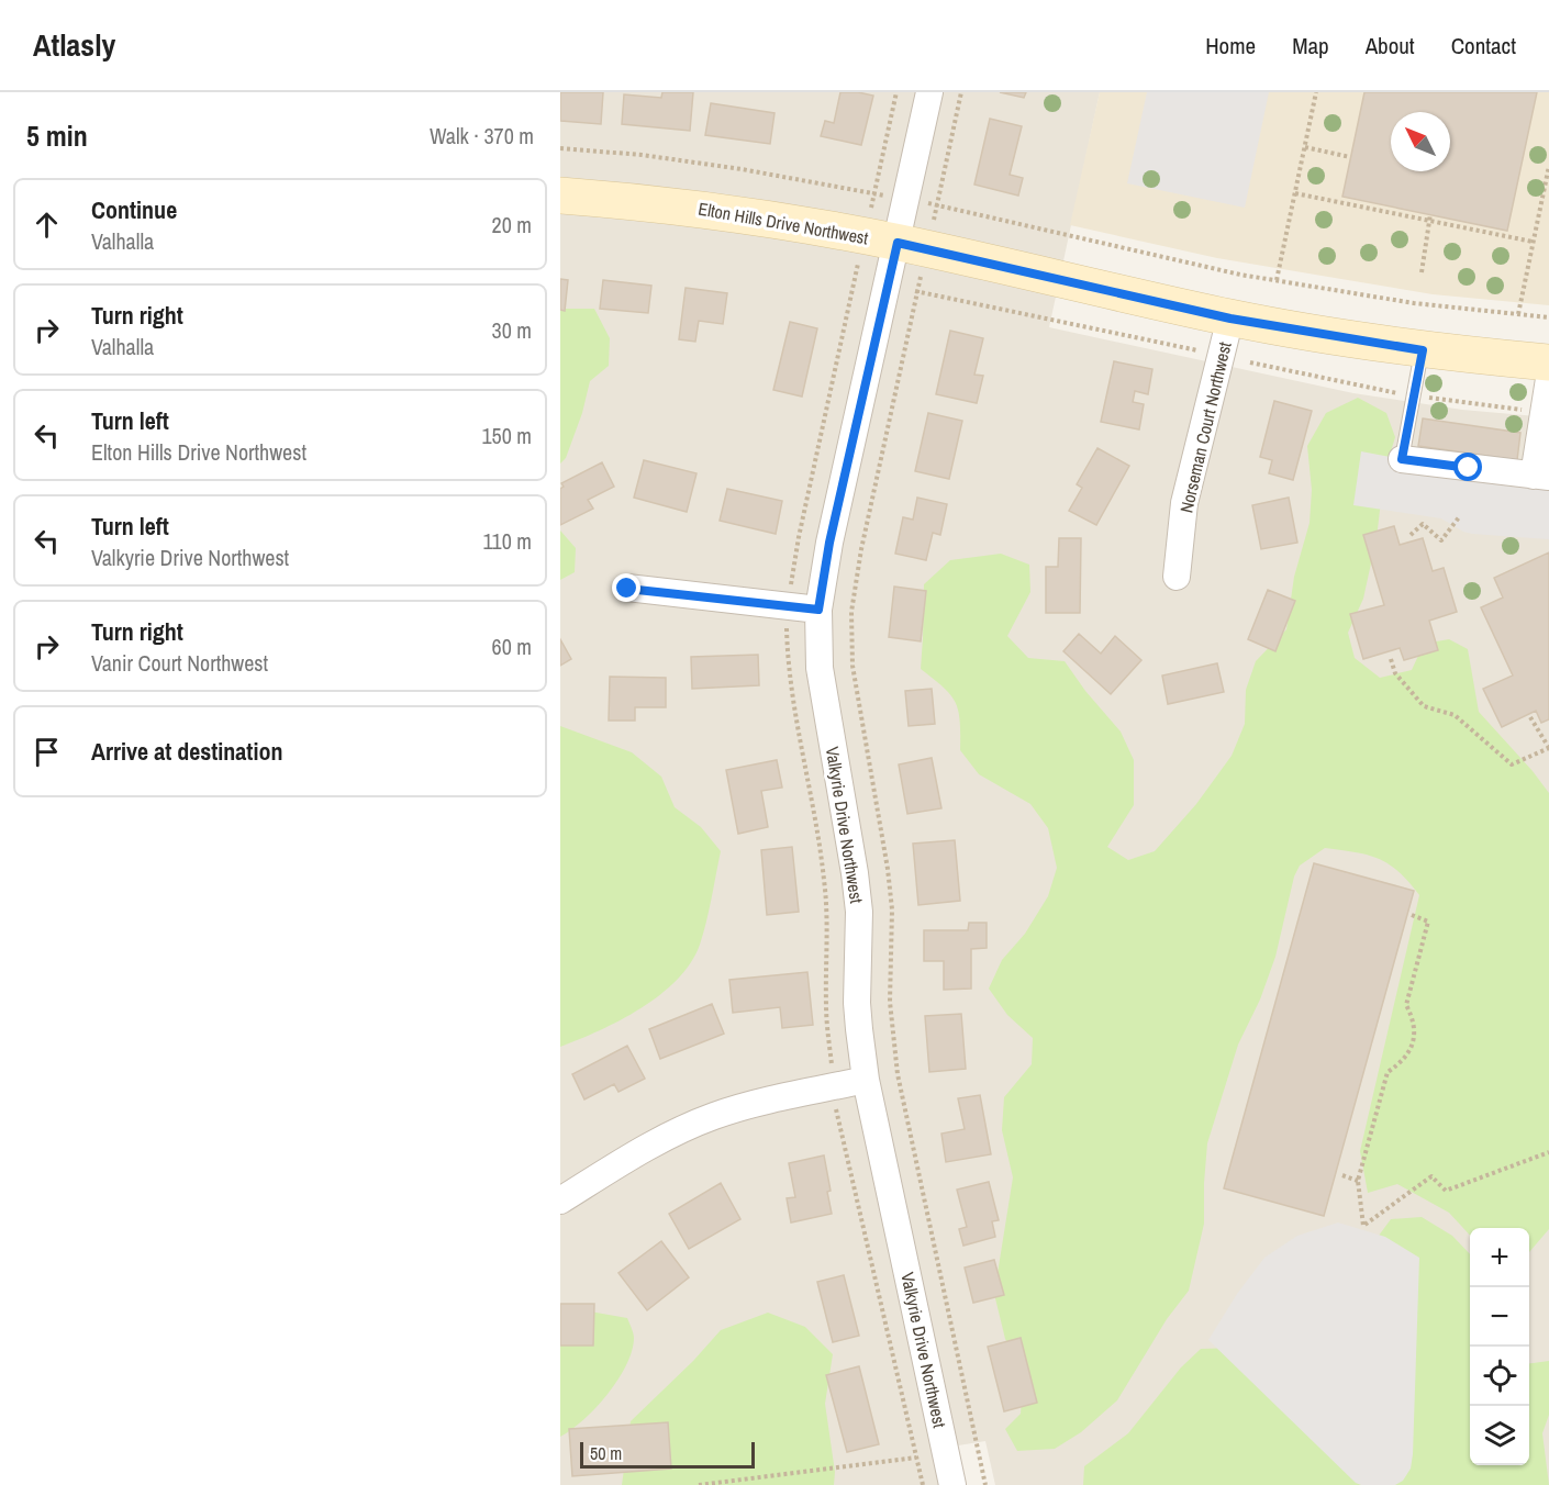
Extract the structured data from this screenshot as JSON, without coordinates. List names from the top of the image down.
{
  "streets": {
    "main road": ["Elton Hills Drive Northwest"],
    "street": ["Norseman Court Northwest", "Valkyrie Drive Northwest"]
  },
  "crossings": [
    ["Elton Hills Drive Northwest", "Norseman Court Northwest"],
    ["Elton Hills Drive Northwest", "Valkyrie Drive Northwest"]
  ],
  "scale_bar": "50 m",
  "north": "top left",
  "page": {
    "header": "Atlasly",
    "nav": [
      "Home",
      "Map",
      "About",
      "Contact"
    ],
    "heading": ["5 min", "Walk · 370 m"],
    "list": [
      ["Continue", "Valhalla", "20 m"],
      ["Turn right", "Valhalla", "30 m"],
      ["Turn left", "Elton Hills Drive Northwest", "150 m"],
      ["Turn left", "Valkyrie Drive Northwest", "110 m"],
      ["Turn right", "Vanir Court Northwest", "60 m"],
      "Arrive at destination"
    ],
    "map_buttons": ["+", "−"],
    "scale": "50 m"
  }
}
